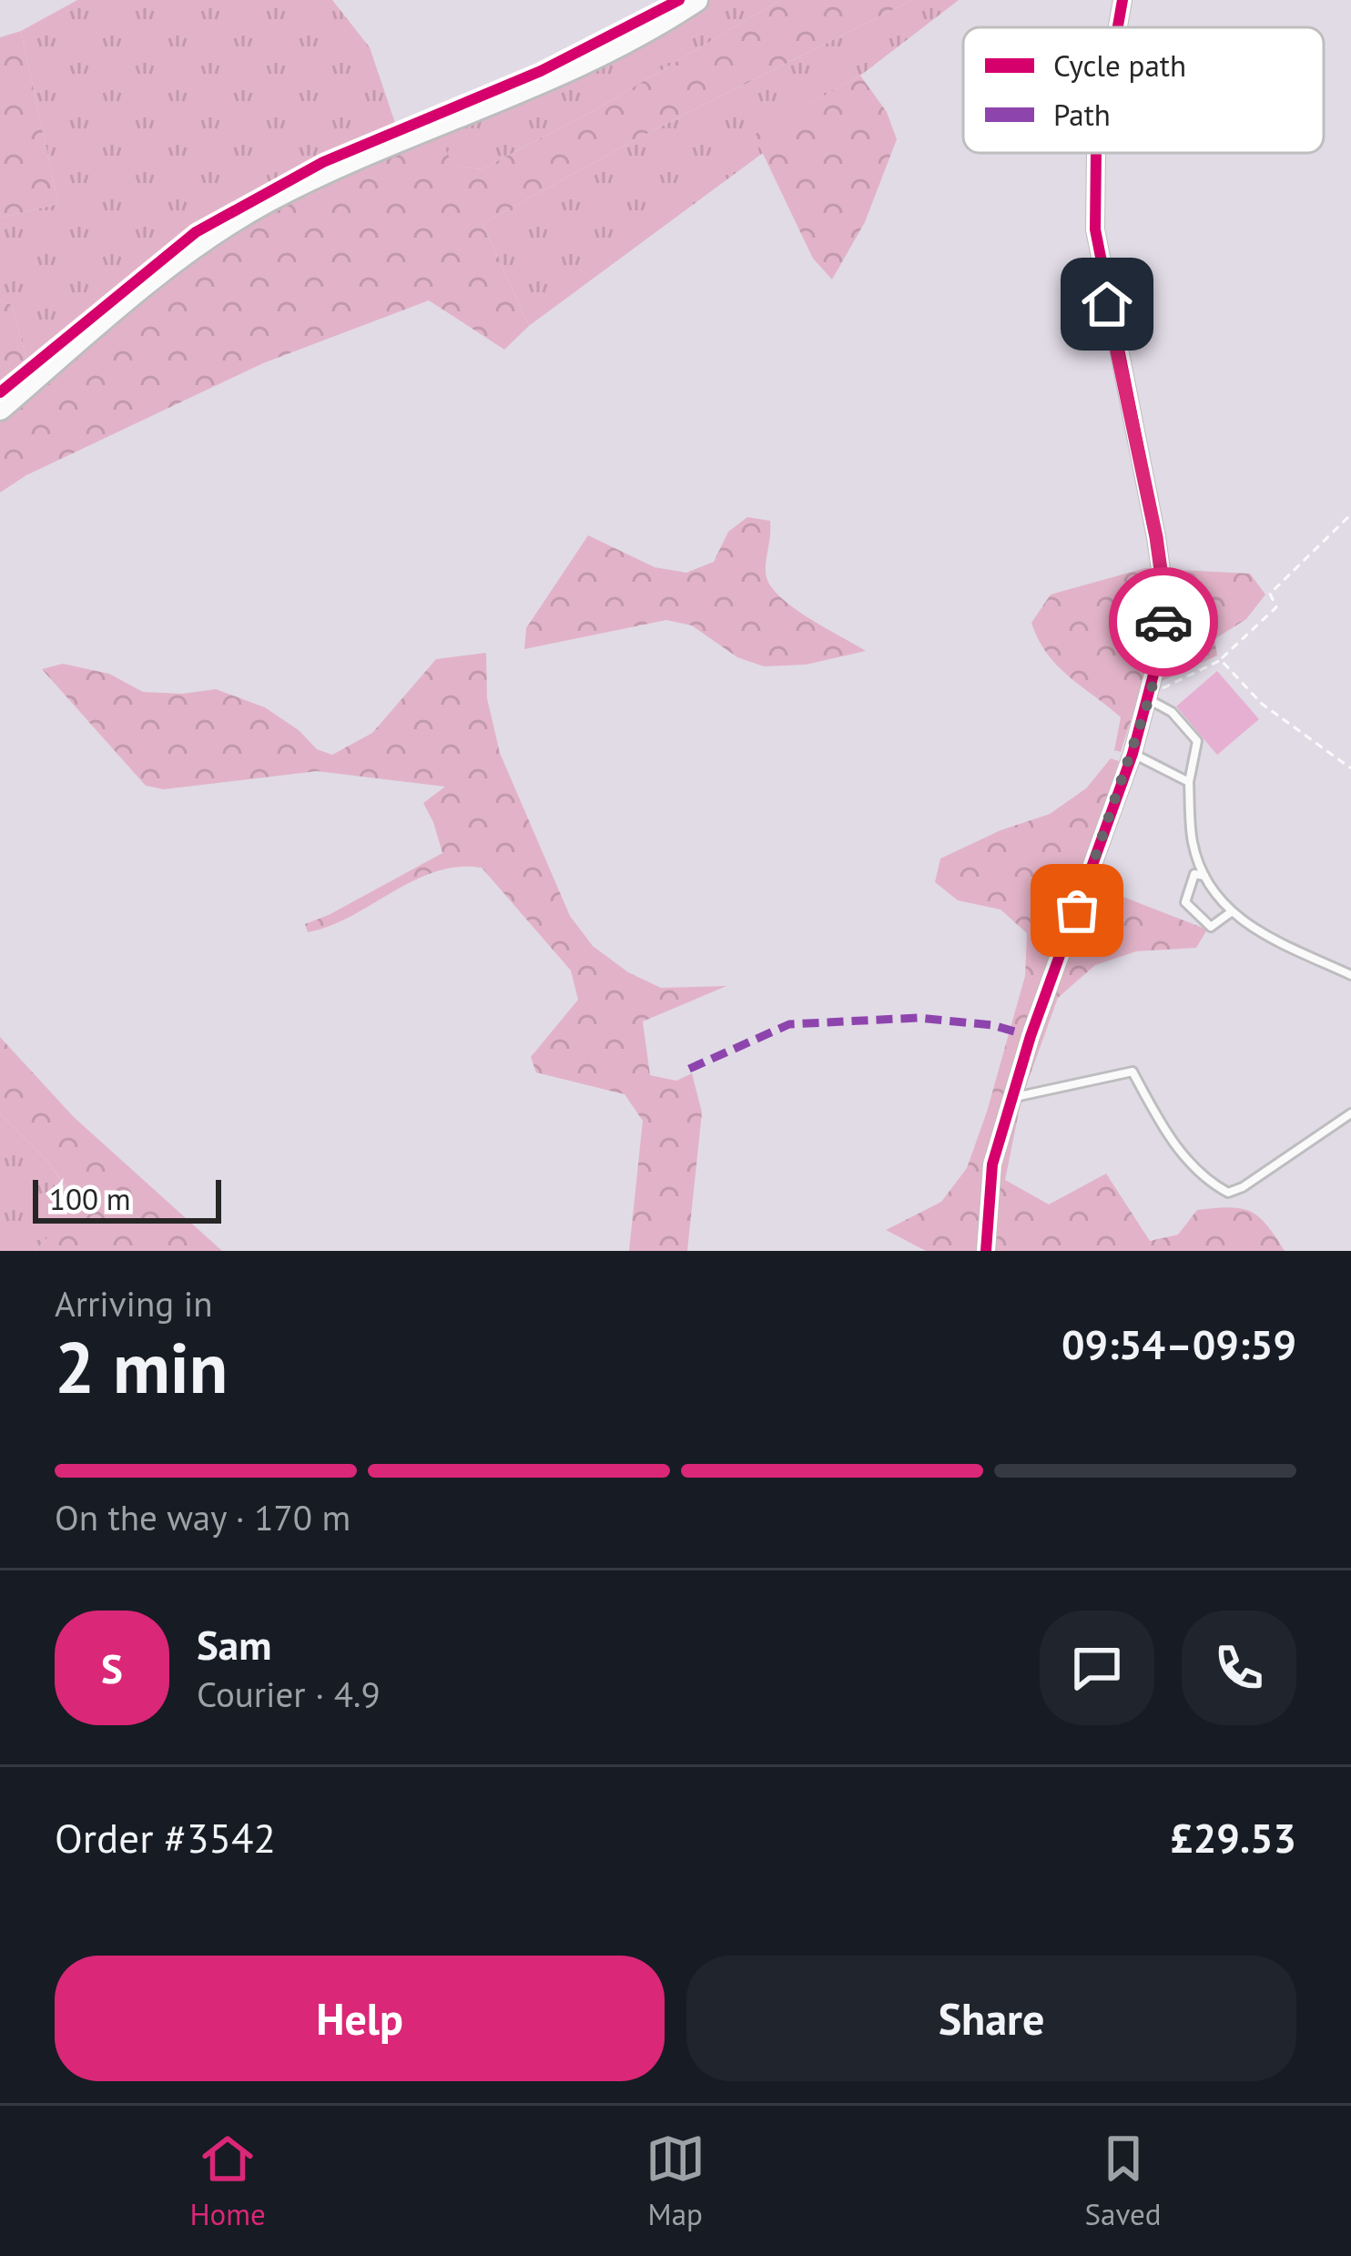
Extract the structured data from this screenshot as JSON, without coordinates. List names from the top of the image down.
{
  "legend": ["Cycle path", "Path"],
  "scale_bar": "100 m",
  "page": {
    "scale": "100 m",
    "heading": ["2 min", "Arriving in", "09:54–09:59"],
    "panel": [
      "Sam",
      "Courier · 4.9",
      "Order #3542",
      "£29.53"
    ],
    "bar": "On the way · 170 m",
    "round": "S",
    "buttons": ["Help", "Share"],
    "tabs": ["Home", "Map", "Saved"]
  }
}
